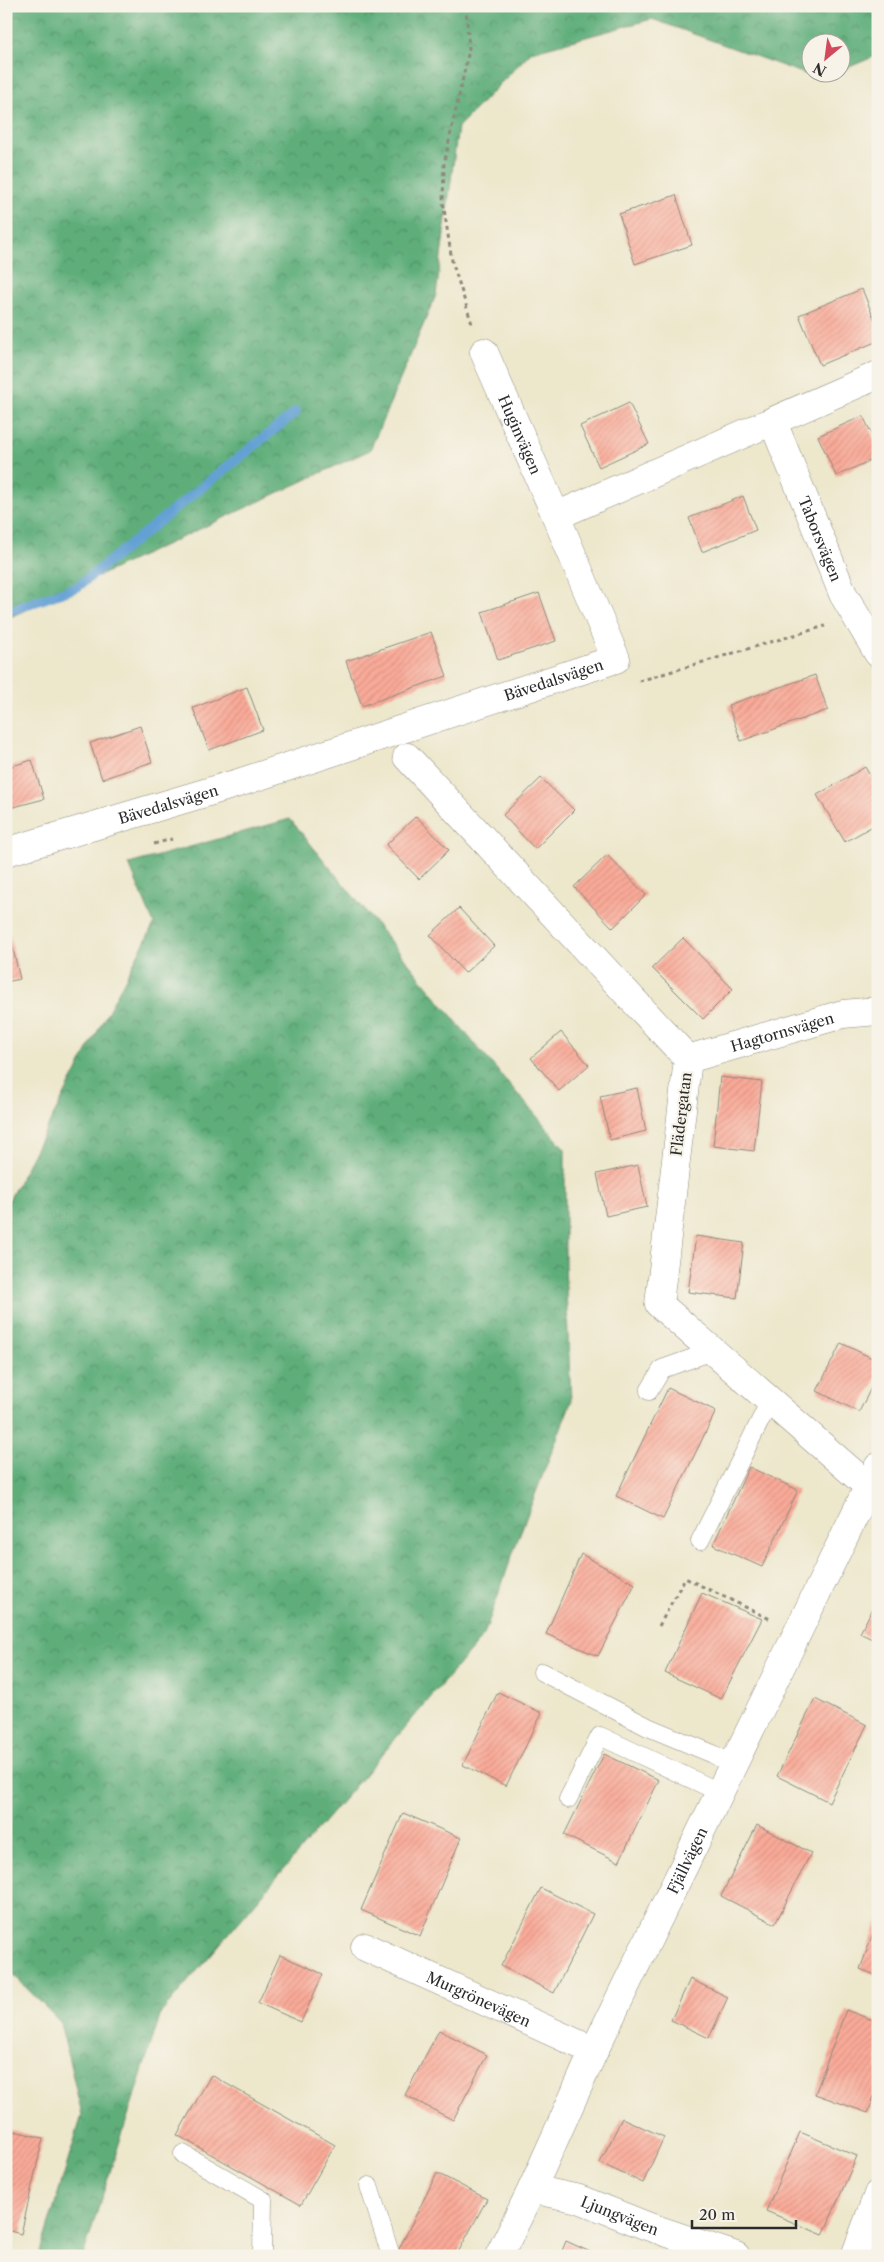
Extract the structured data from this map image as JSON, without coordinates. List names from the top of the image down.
{
  "streets": {
    "street": [
      "Huginvägen",
      "Taborsvägen",
      "Bävedalsvägen",
      "Hagtornsvägen",
      "Flädergatan",
      "Fjällvägen",
      "Murgrönevägen",
      "Ljungvägen"
    ]
  },
  "crossings": [
    ["Huginvägen", "Bävedalsvägen"],
    ["Hagtornsvägen", "Flädergatan"],
    ["Flädergatan", "Fjällvägen"],
    ["Fjällvägen", "Murgrönevägen"],
    ["Fjällvägen", "Ljungvägen"]
  ],
  "scale_bar": "20 m",
  "north": "bottom left"
}
